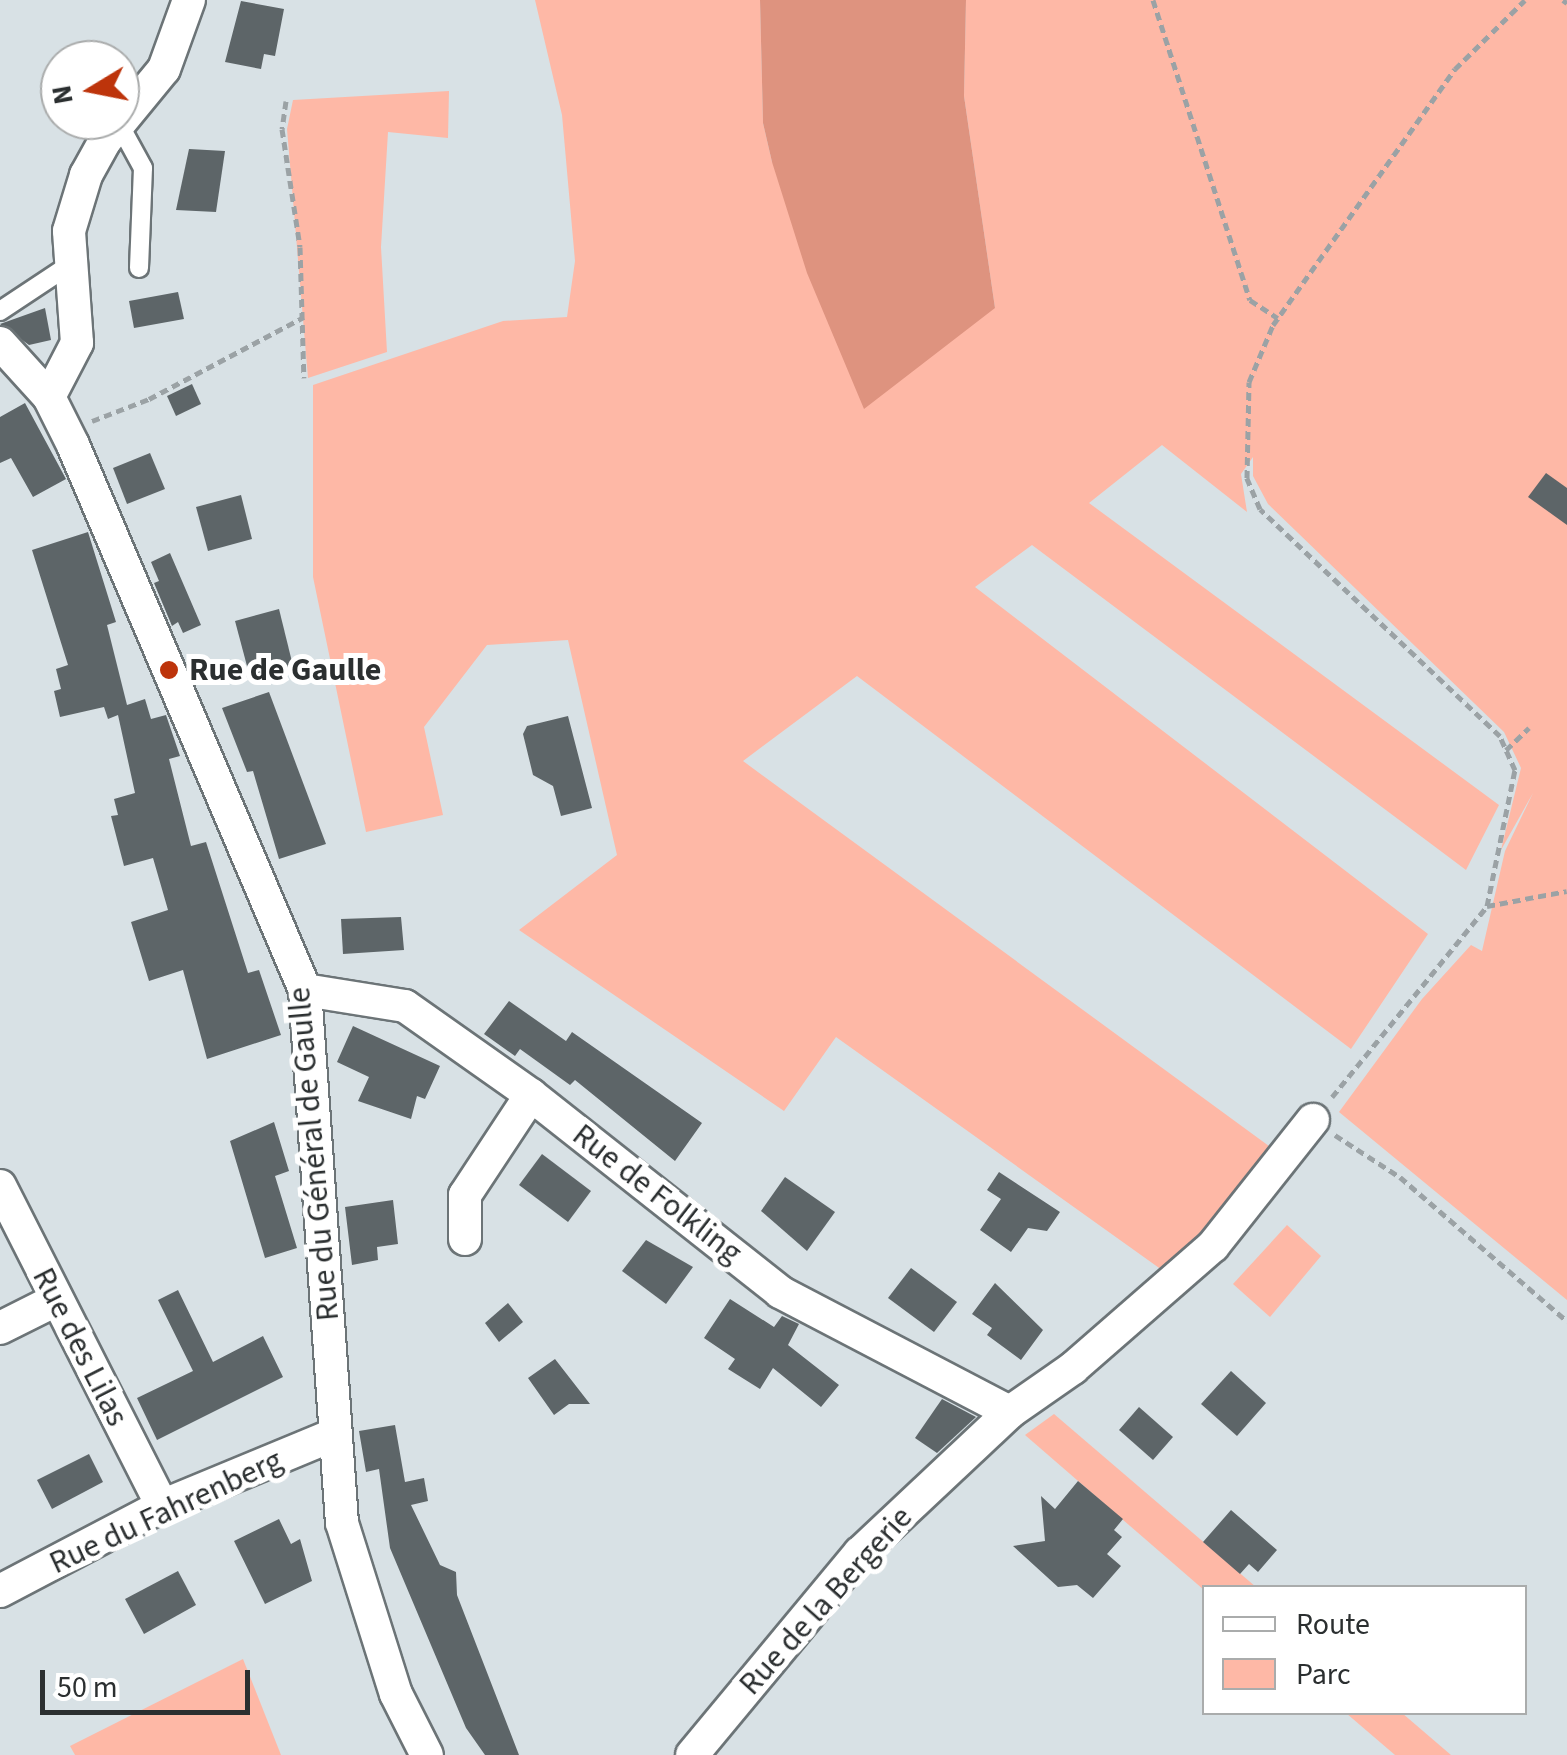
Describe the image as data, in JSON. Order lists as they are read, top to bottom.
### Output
{
  "streets": {
    "street": [
      "Rue du Général de Gaulle",
      "Rue de Folkling",
      "Rue des Lilas",
      "Rue du Fahrenberg",
      "Rue de la Bergerie"
    ]
  },
  "crossings": [
    ["Rue du Général de Gaulle", "Rue de Folkling"],
    ["Rue du Général de Gaulle", "Rue du Fahrenberg"],
    ["Rue de Folkling", "Rue de la Bergerie"],
    ["Rue des Lilas", "Rue du Fahrenberg"]
  ],
  "places": ["Rue de Gaulle"],
  "legend": ["Route", "Parc"],
  "scale_bar": "50 m",
  "north": "left"
}
